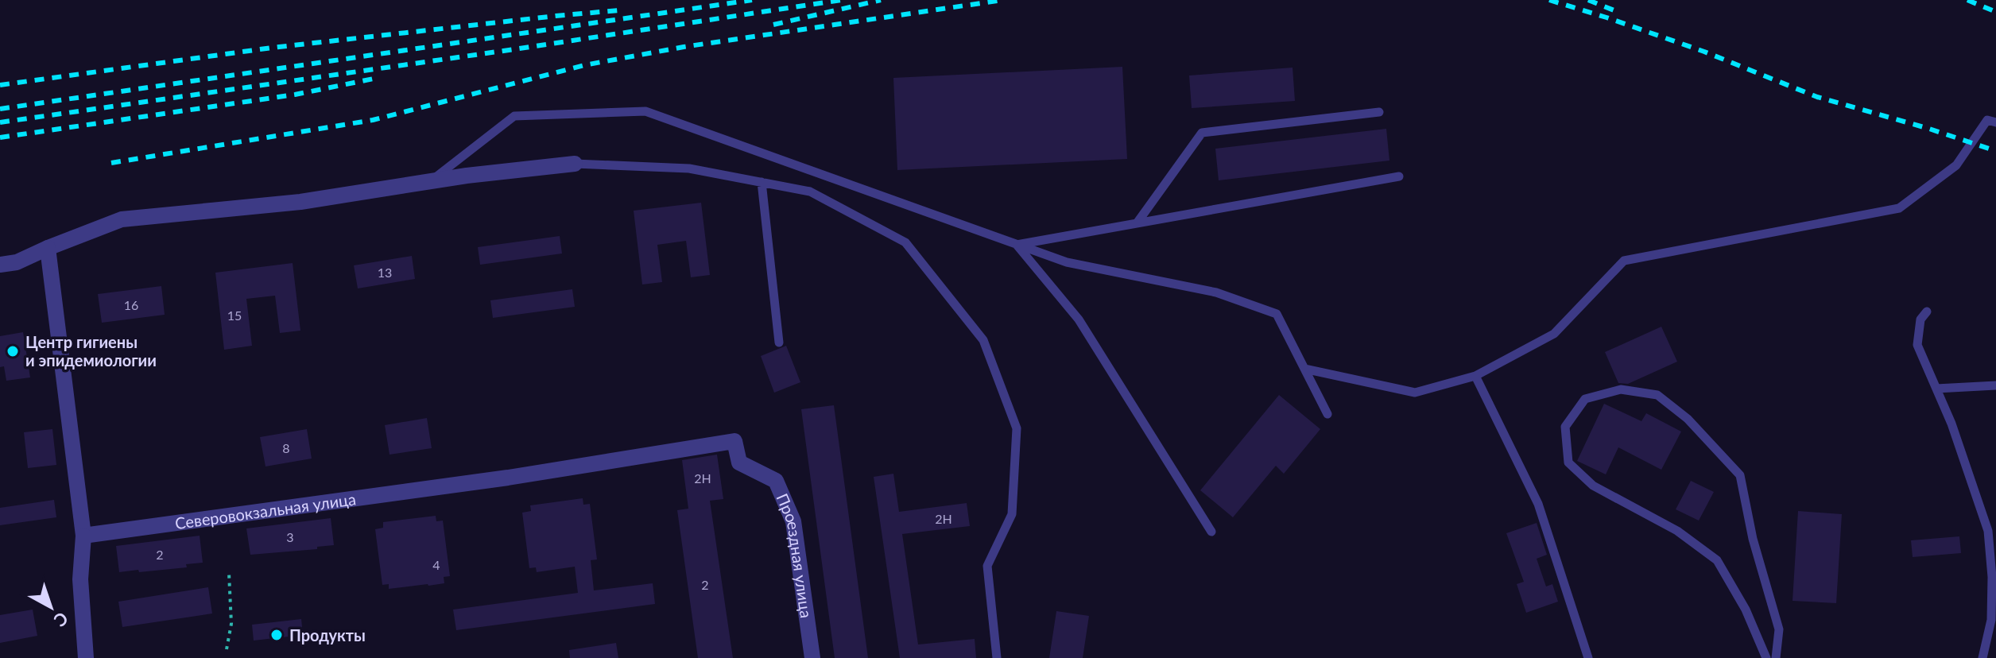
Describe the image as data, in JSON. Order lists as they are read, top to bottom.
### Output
{
  "streets": {
    "street": ["Северовокзальная улица", "Проездная улица"]
  },
  "crossings": [
    ["Северовокзальная улица", "Проездная улица"]
  ],
  "places": ["Центр гигиены и эпидемиологии", "Продукты"],
  "house_numbers": [
    "13",
    "16",
    "15",
    "8",
    "2Н",
    "2Н",
    "3",
    "2",
    "4",
    "2"
  ],
  "north": "bottom right"
}
